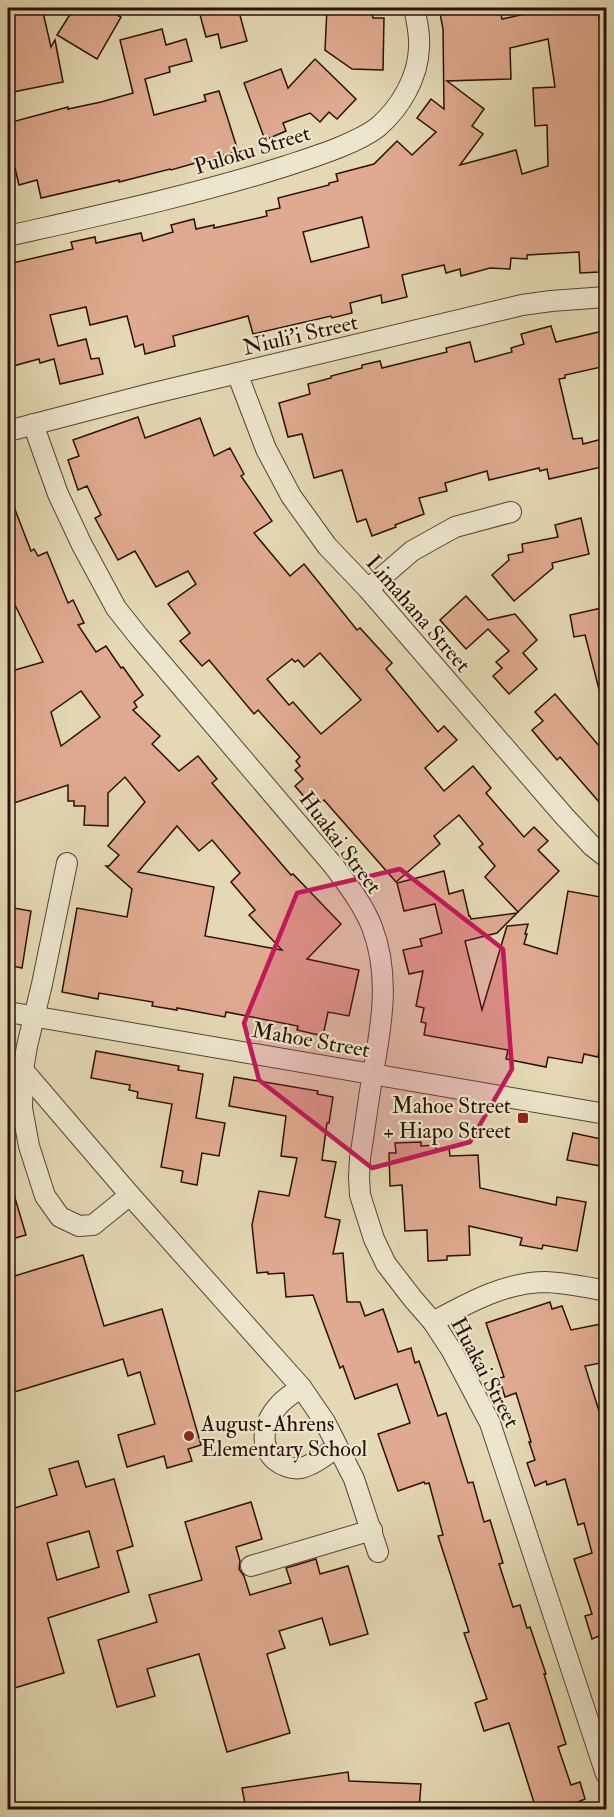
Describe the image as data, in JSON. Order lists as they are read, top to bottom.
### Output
{
  "streets": {
    "street": [
      "Puloku Street",
      "Niuli'i Street",
      "Limahana Street",
      "Huakai Street",
      "Mahoe Street"
    ]
  },
  "crossings": [
    ["Niuli'i Street", "Limahana Street"],
    ["Niuli'i Street", "Huakai Street"],
    ["Huakai Street", "Mahoe Street"]
  ],
  "places": {
    "transit": ["Mahoe Street + Hiapo Street"],
    "other": ["August-Ahrens Elementary School"]
  }
}
